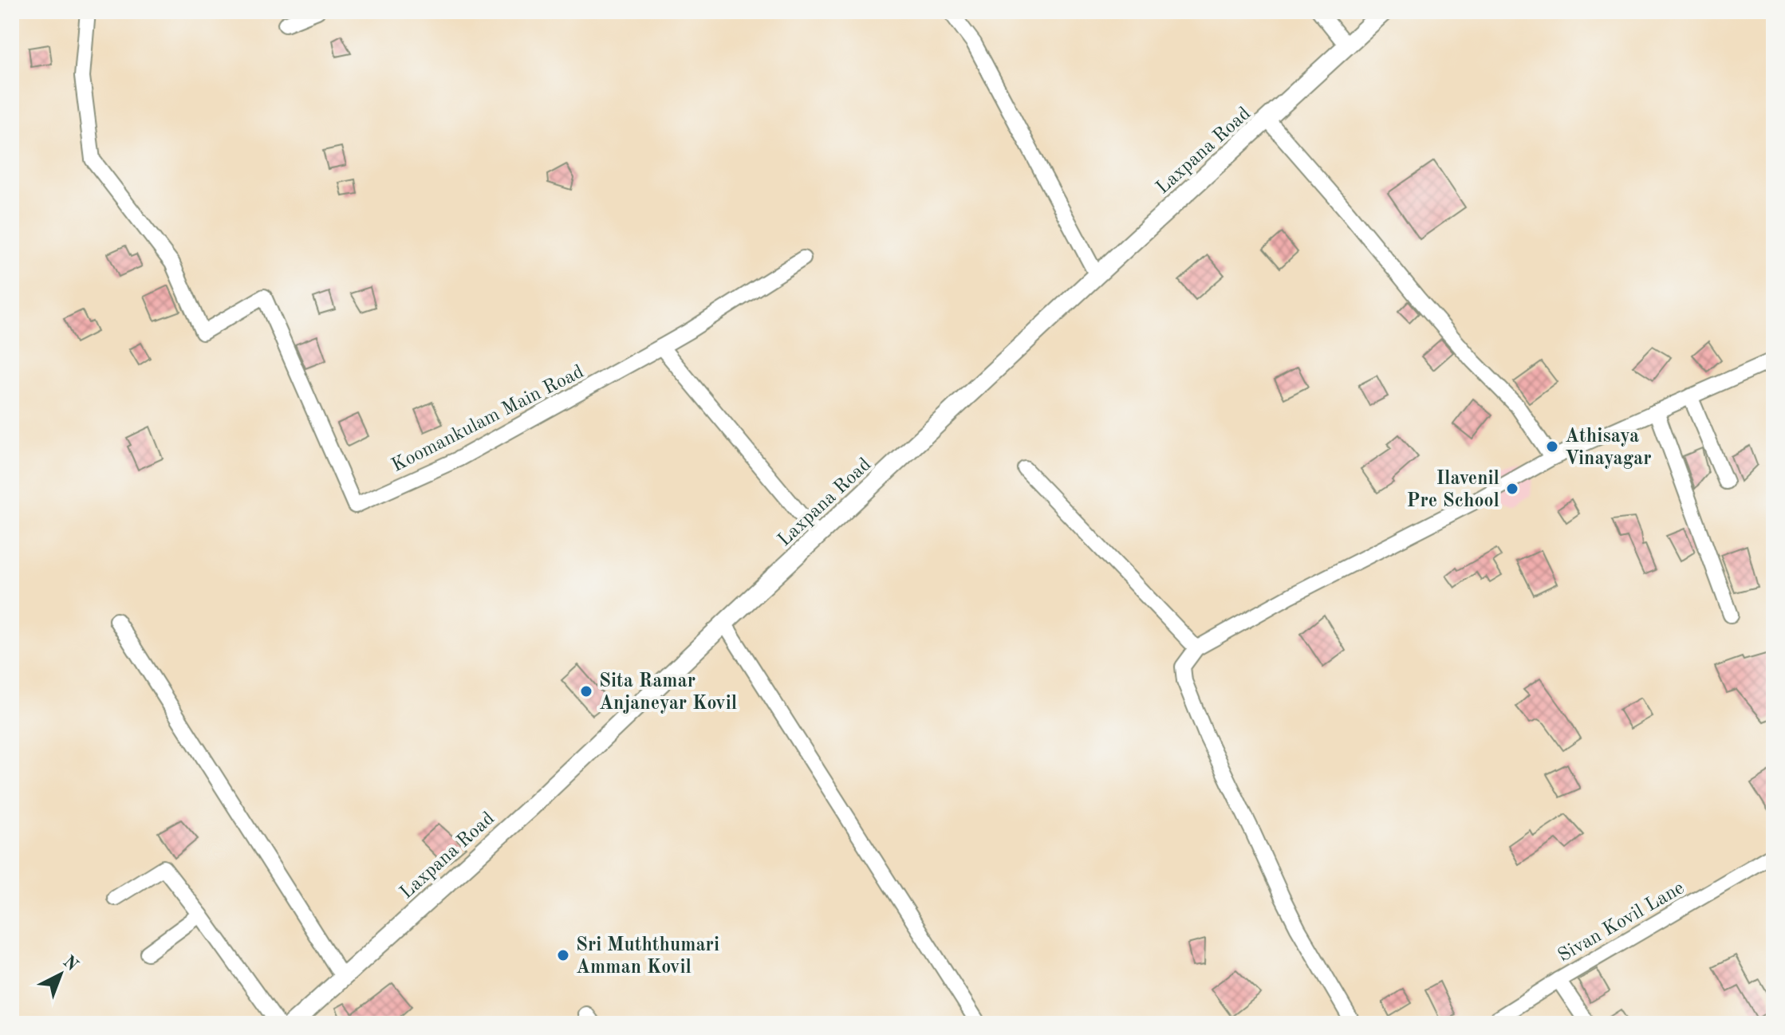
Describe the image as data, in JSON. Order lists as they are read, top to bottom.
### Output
{
  "streets": {
    "street": ["Laxpana Road", "Koomankulam Main Road", "Sivan Kovil Lane"]
  },
  "places": [
    "Athisaya Vinayagar",
    "Ilavenil Pre School",
    "Sita Ramar Anjaneyar Kovil",
    "Sri Muththumari Amman Kovil"
  ],
  "north": "top right"
}
